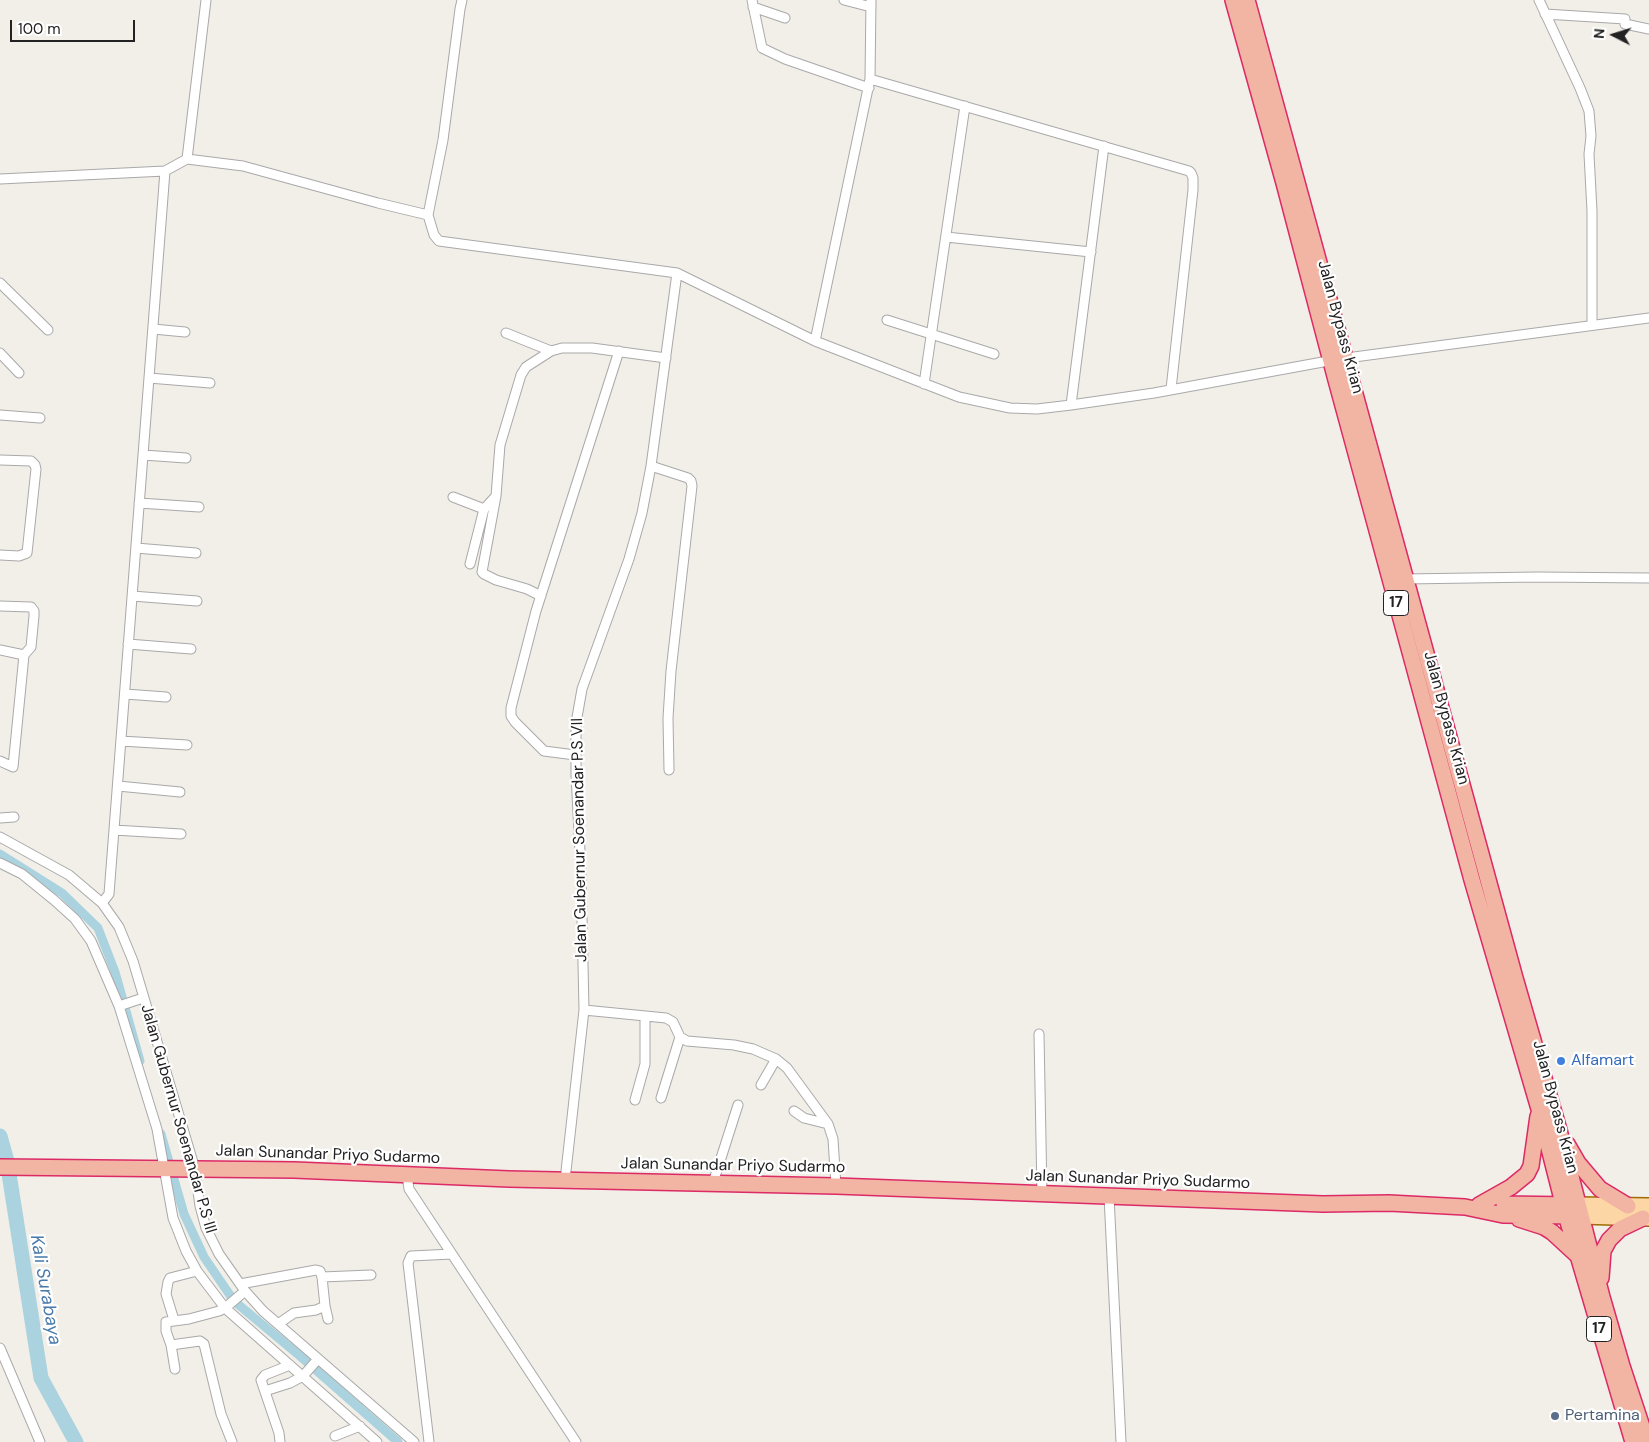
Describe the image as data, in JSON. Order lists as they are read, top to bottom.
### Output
{
  "streets": {
    "highway": ["Jalan Bypass Krian", "17", "Jalan Sunandar Priyo Sudarmo"],
    "street": ["Jalan Gubernur Soenandar P.S VII", "Jalan Gubernur Soenandar P.S III"]
  },
  "crossings": [
    ["Jalan Bypass Krian", "Jalan Sunandar Priyo Sudarmo"],
    ["Jalan Gubernur Soenandar P.S VII", "Jalan Sunandar Priyo Sudarmo"],
    ["Jalan Gubernur Soenandar P.S III", "Jalan Sunandar Priyo Sudarmo"]
  ],
  "water": ["Kali Surabaya"],
  "places": ["Alfamart", "Pertamina"],
  "scale_bar": "100 m",
  "north": "left"
}
